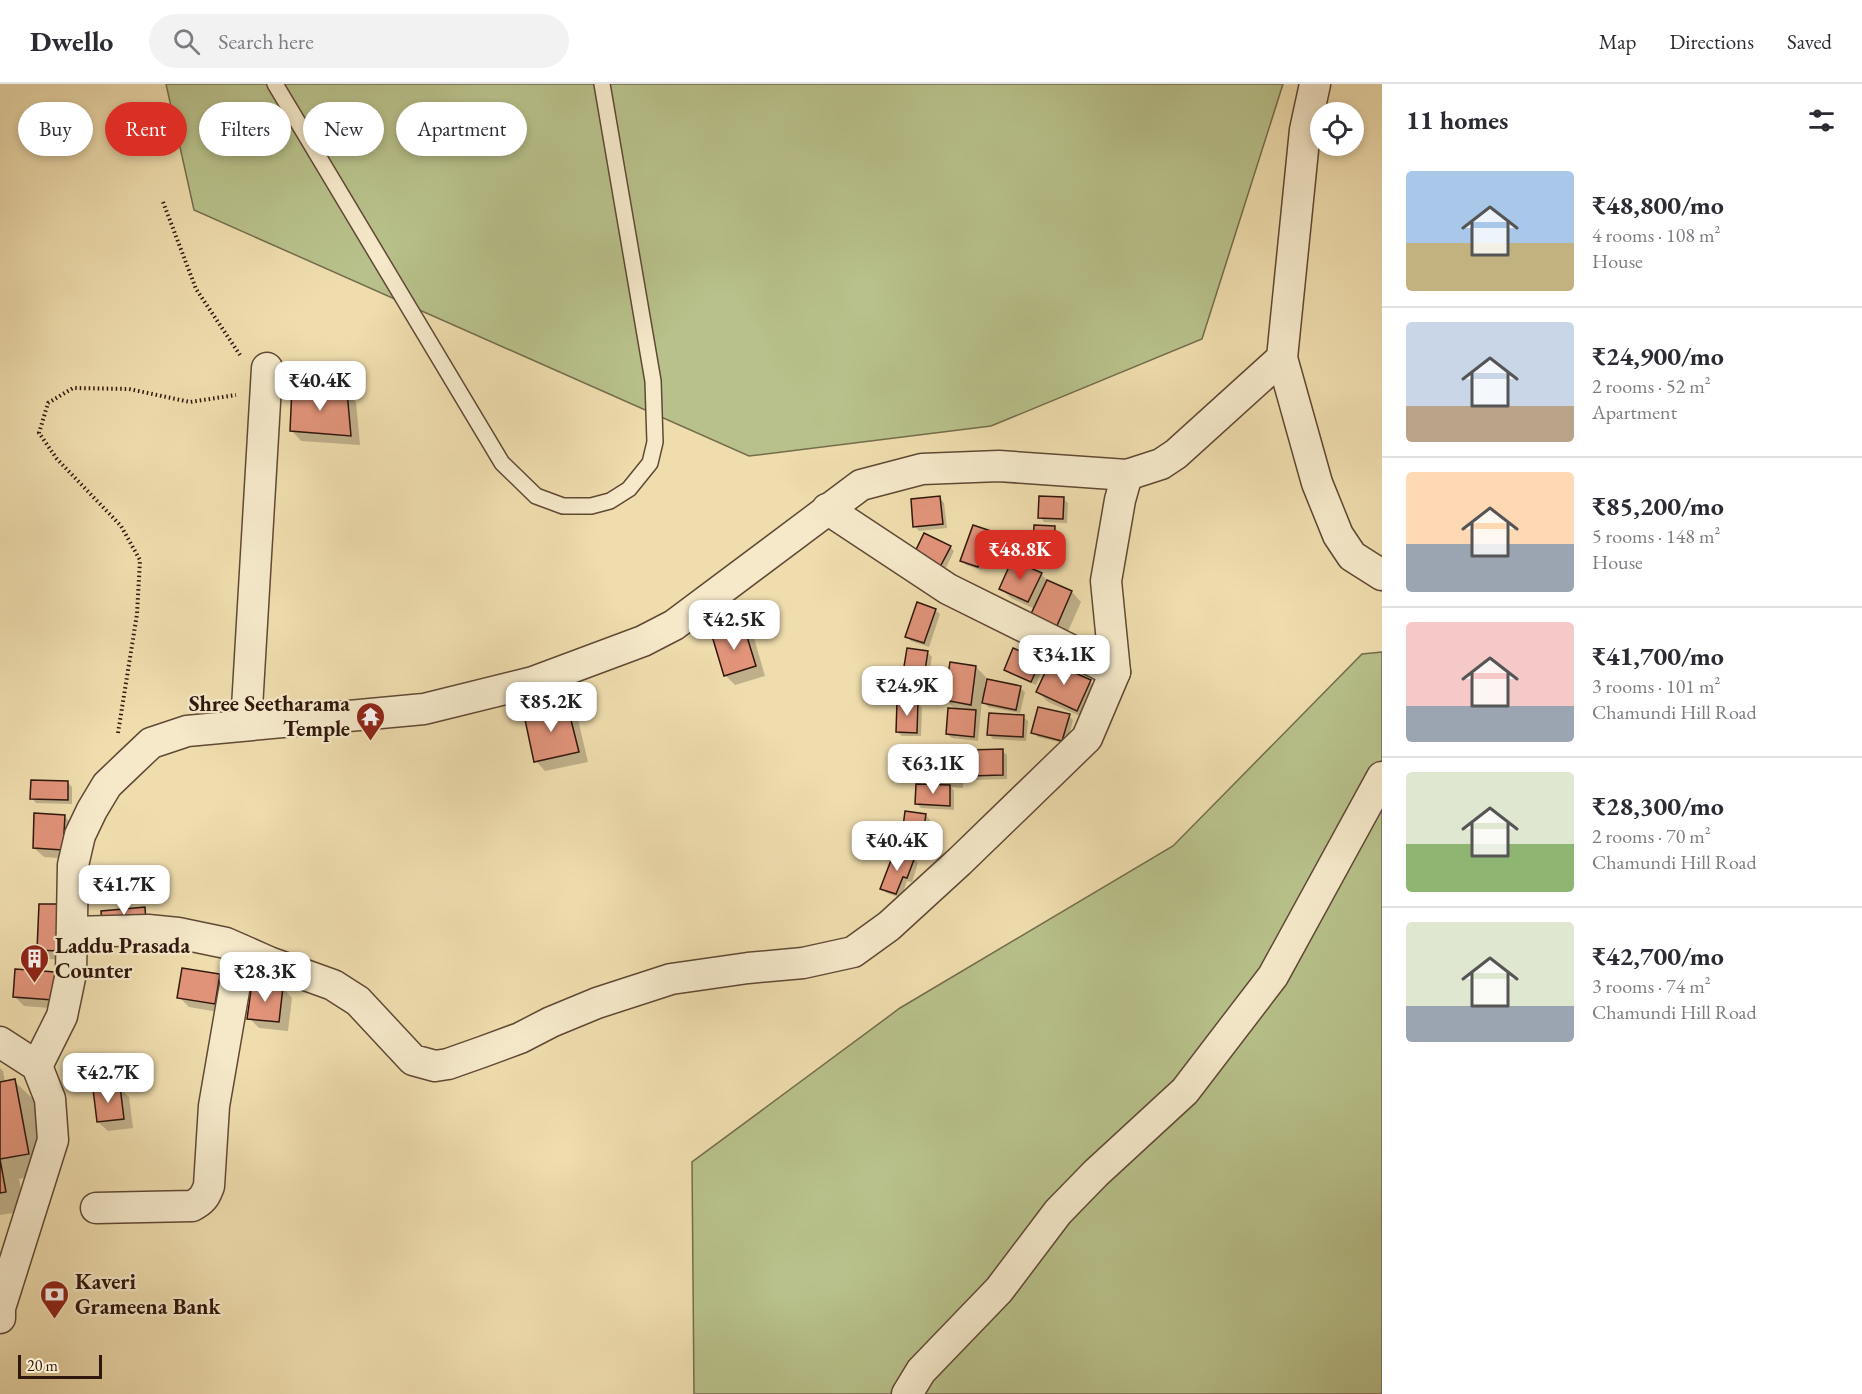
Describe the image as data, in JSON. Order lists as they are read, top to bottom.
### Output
{
  "places": {
    "temple": ["Shree Seetharama Temple"],
    "building": ["Laddu Prasada Counter"],
    "bank": ["Kaveri Grameena Bank"]
  },
  "scale_bar": "20 m",
  "page": {
    "header": "Dwello",
    "search": "Search here",
    "nav": ["Map", "Directions", "Saved"],
    "heading": "11 homes",
    "chip": [
      "Buy",
      "Rent",
      "Filters",
      "New",
      "Apartment"
    ],
    "list": [
      {
        "name": "₹48,800/mo",
        "note": "4 rooms · 108 m² · House"
      },
      {
        "name": "₹24,900/mo",
        "note": "2 rooms · 52 m² · Apartment"
      },
      {
        "name": "₹85,200/mo",
        "note": "5 rooms · 148 m² · House"
      },
      {
        "name": "₹41,700/mo",
        "note": "3 rooms · 101 m² · Chamundi Hill Road"
      },
      {
        "name": "₹28,300/mo",
        "note": "2 rooms · 70 m² · Chamundi Hill Road"
      },
      {
        "name": "₹42,700/mo",
        "note": "3 rooms · 74 m² · Chamundi Hill Road"
      }
    ],
    "price": [
      "₹40.4K",
      "₹48.8K",
      "₹42.5K",
      "₹34.1K",
      "₹24.9K",
      "₹85.2K",
      "₹63.1K",
      "₹40.4K",
      "₹41.7K",
      "₹28.3K",
      "₹42.7K"
    ],
    "scale": "20 m"
  }
}
